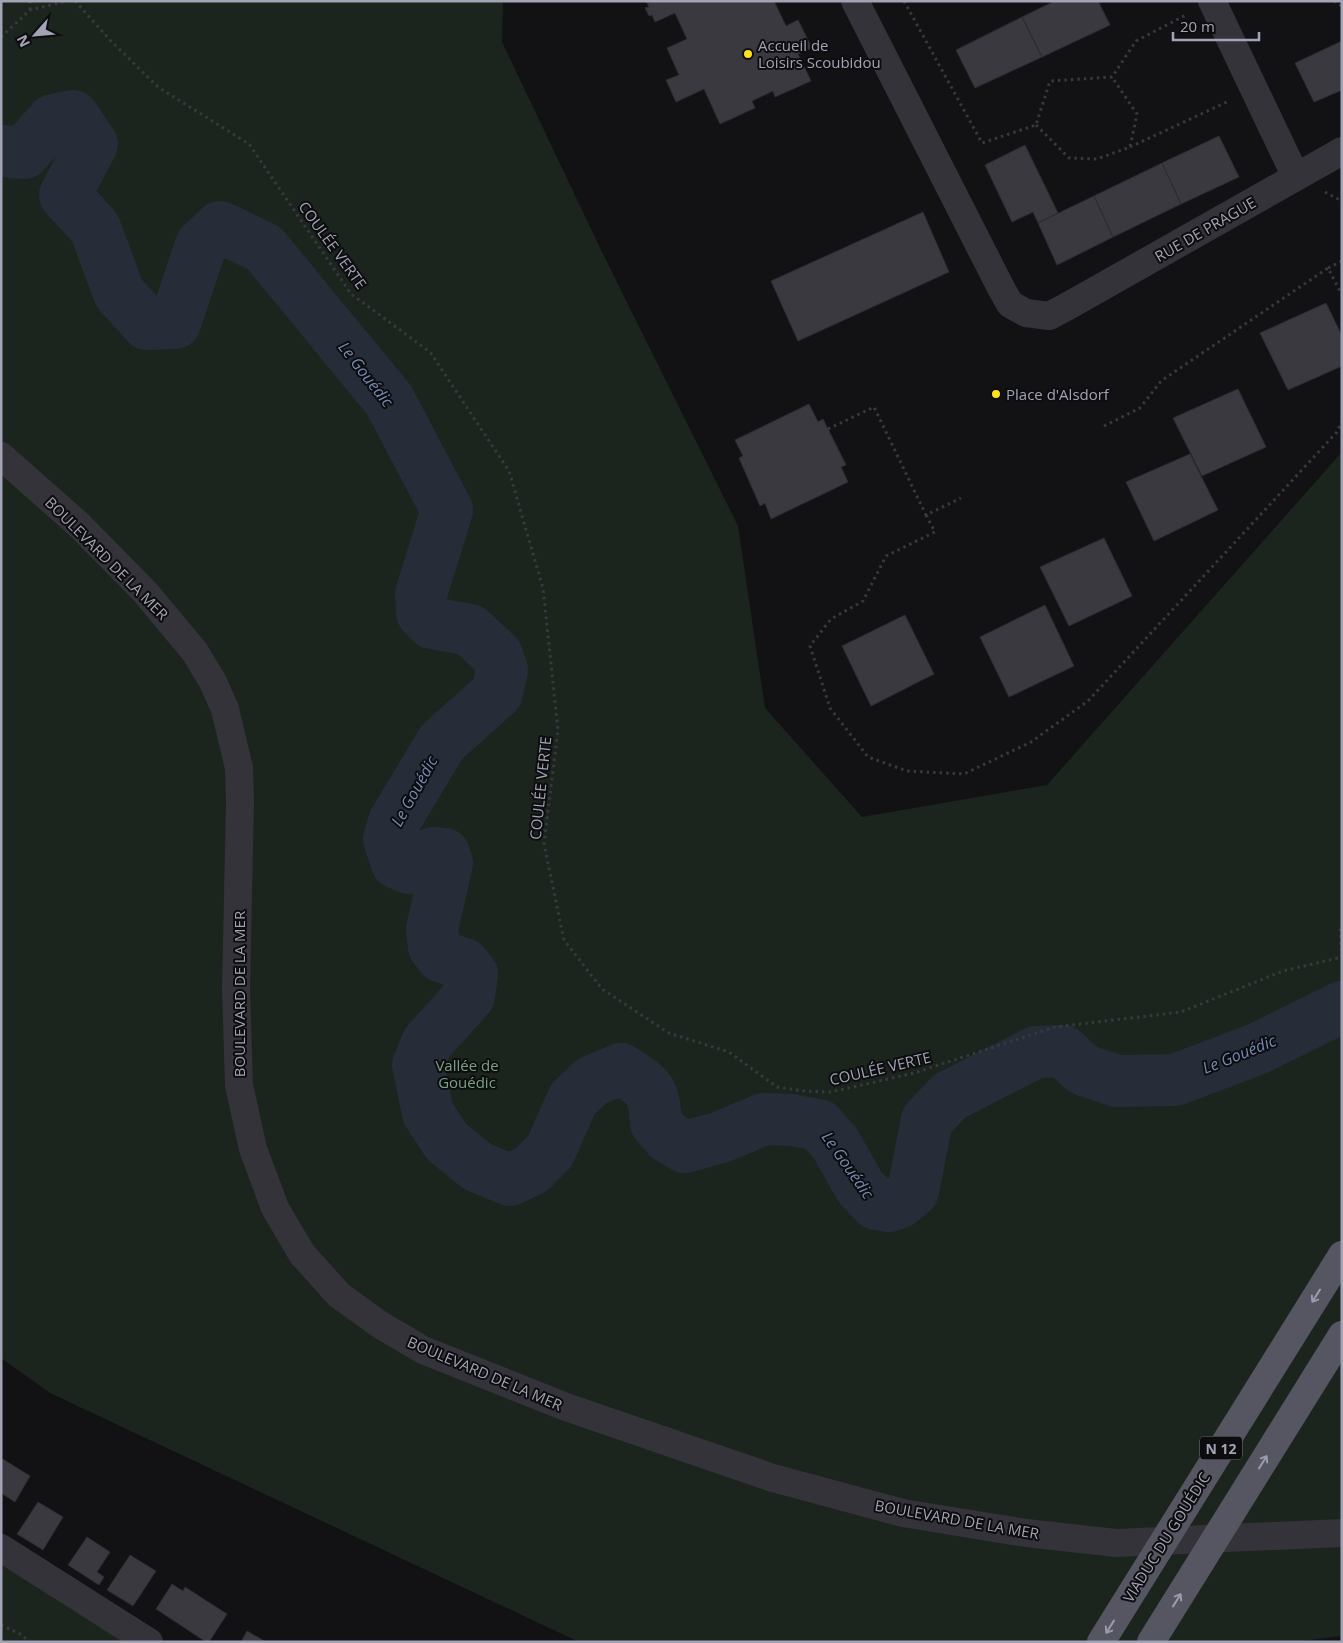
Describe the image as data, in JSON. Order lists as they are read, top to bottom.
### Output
{
  "streets": {
    "highway": ["N 12", "VIADUC DU GOUÉDIC"],
    "street": ["RUE DE PRAGUE", "BOULEVARD DE LA MER"],
    "path": ["COULÉE VERTE"]
  },
  "water": ["Le Gouédic"],
  "parks": ["Vallée de Gouédic"],
  "places": ["Accueil de Loisirs Scoubidou", "Place d'Alsdorf"],
  "scale_bar": "20 m",
  "north": "bottom left"
}
